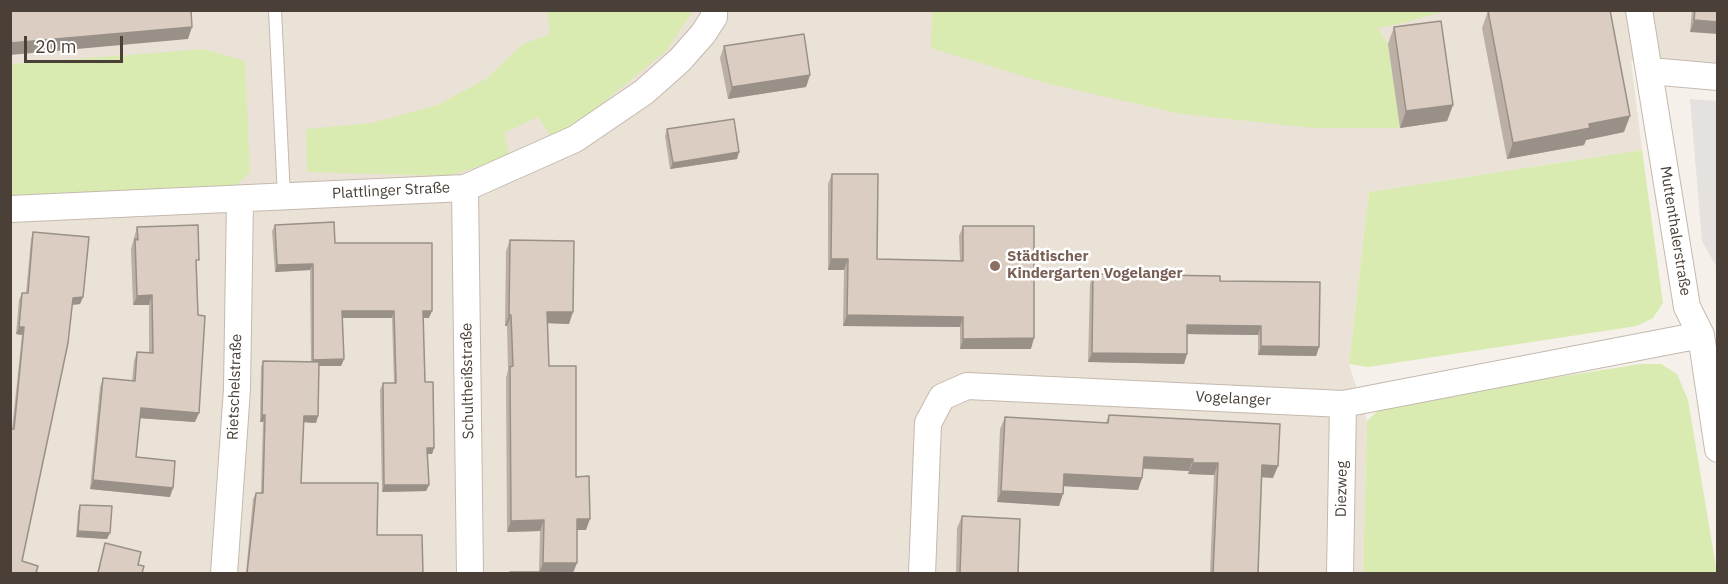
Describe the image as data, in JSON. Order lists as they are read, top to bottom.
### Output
{
  "streets": {
    "street": [
      "Plattlinger Straße",
      "Muttenthalerstraße",
      "Schultheißstraße",
      "Rietschelstraße",
      "Vogelanger",
      "Diezweg"
    ]
  },
  "crossings": [
    ["Plattlinger Straße", "Schultheißstraße"],
    ["Plattlinger Straße", "Rietschelstraße"],
    ["Muttenthalerstraße", "Vogelanger"],
    ["Vogelanger", "Diezweg"]
  ],
  "places": ["Städtischer Kindergarten Vogelanger"],
  "scale_bar": "20 m"
}
